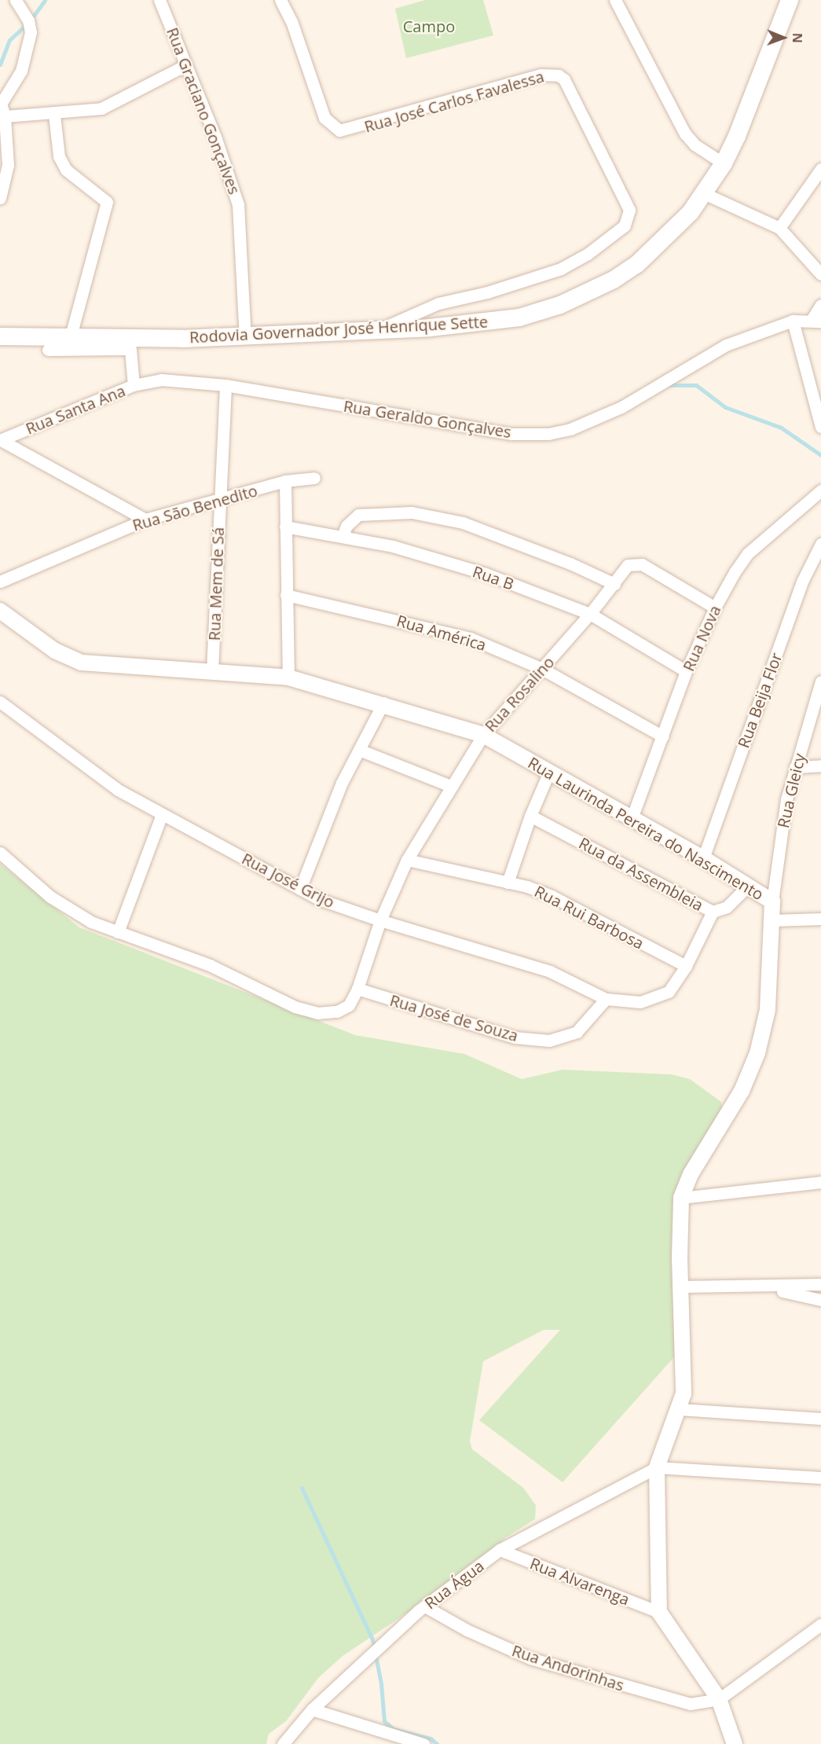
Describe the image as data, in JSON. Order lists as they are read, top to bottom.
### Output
{
  "streets": {
    "main road": ["Rodovia Governador José Henrique Sette"],
    "street": [
      "Rua José Carlos Favalessa",
      "Rua Graciano Gonçalves",
      "Rua Santa Ana",
      "Rua Geraldo Gonçalves",
      "Rua São Benedito",
      "Rua B",
      "Rua Mem de Sá",
      "Rua América",
      "Rua Nova",
      "Rua Rosalino",
      "Rua Beija Flor",
      "Rua Gleicy",
      "Rua Laurinda Pereira do Nascimento",
      "Rua da Assembleia",
      "Rua José Grijo",
      "Rua Rui Barbosa",
      "Rua José de Souza",
      "Rua Alvarenga",
      "Rua Água",
      "Rua Andorinhas"
    ]
  },
  "crossings": [
    ["Rua José Carlos Favalessa", "Rodovia Governador José Henrique Sette"],
    ["Rua Graciano Gonçalves", "Rodovia Governador José Henrique Sette"],
    ["Rodovia Governador José Henrique Sette", "Rua Santa Ana"],
    ["Rua Santa Ana", "Rua Geraldo Gonçalves"],
    ["Rua Geraldo Gonçalves", "Rua Mem de Sá"],
    ["Rua São Benedito", "Rua Mem de Sá"],
    ["Rua B", "Rua Nova"],
    ["Rua B", "Rua Rosalino"],
    ["Rua Mem de Sá", "Rua Laurinda Pereira do Nascimento"],
    ["Rua América", "Rua Nova"],
    ["Rua América", "Rua Rosalino"],
    ["Rua Nova", "Rua Rosalino"],
    ["Rua Nova", "Rua Laurinda Pereira do Nascimento"],
    ["Rua Rosalino", "Rua Laurinda Pereira do Nascimento"],
    ["Rua Rosalino", "Rua José Grijo"],
    ["Rua Rosalino", "Rua Rui Barbosa"],
    ["Rua Beija Flor", "Rua Laurinda Pereira do Nascimento"],
    ["Rua Gleicy", "Rua Laurinda Pereira do Nascimento"],
    ["Rua Laurinda Pereira do Nascimento", "Rua da Assembleia"],
    ["Rua Laurinda Pereira do Nascimento", "Rua Alvarenga"],
    ["Rua Laurinda Pereira do Nascimento", "Rua Água"],
    ["Rua José Grijo", "Rua José de Souza"],
    ["Rua Alvarenga", "Rua Água"],
    ["Rua Água", "Rua Andorinhas"]
  ],
  "parks": ["Campo"],
  "north": "right"
}
